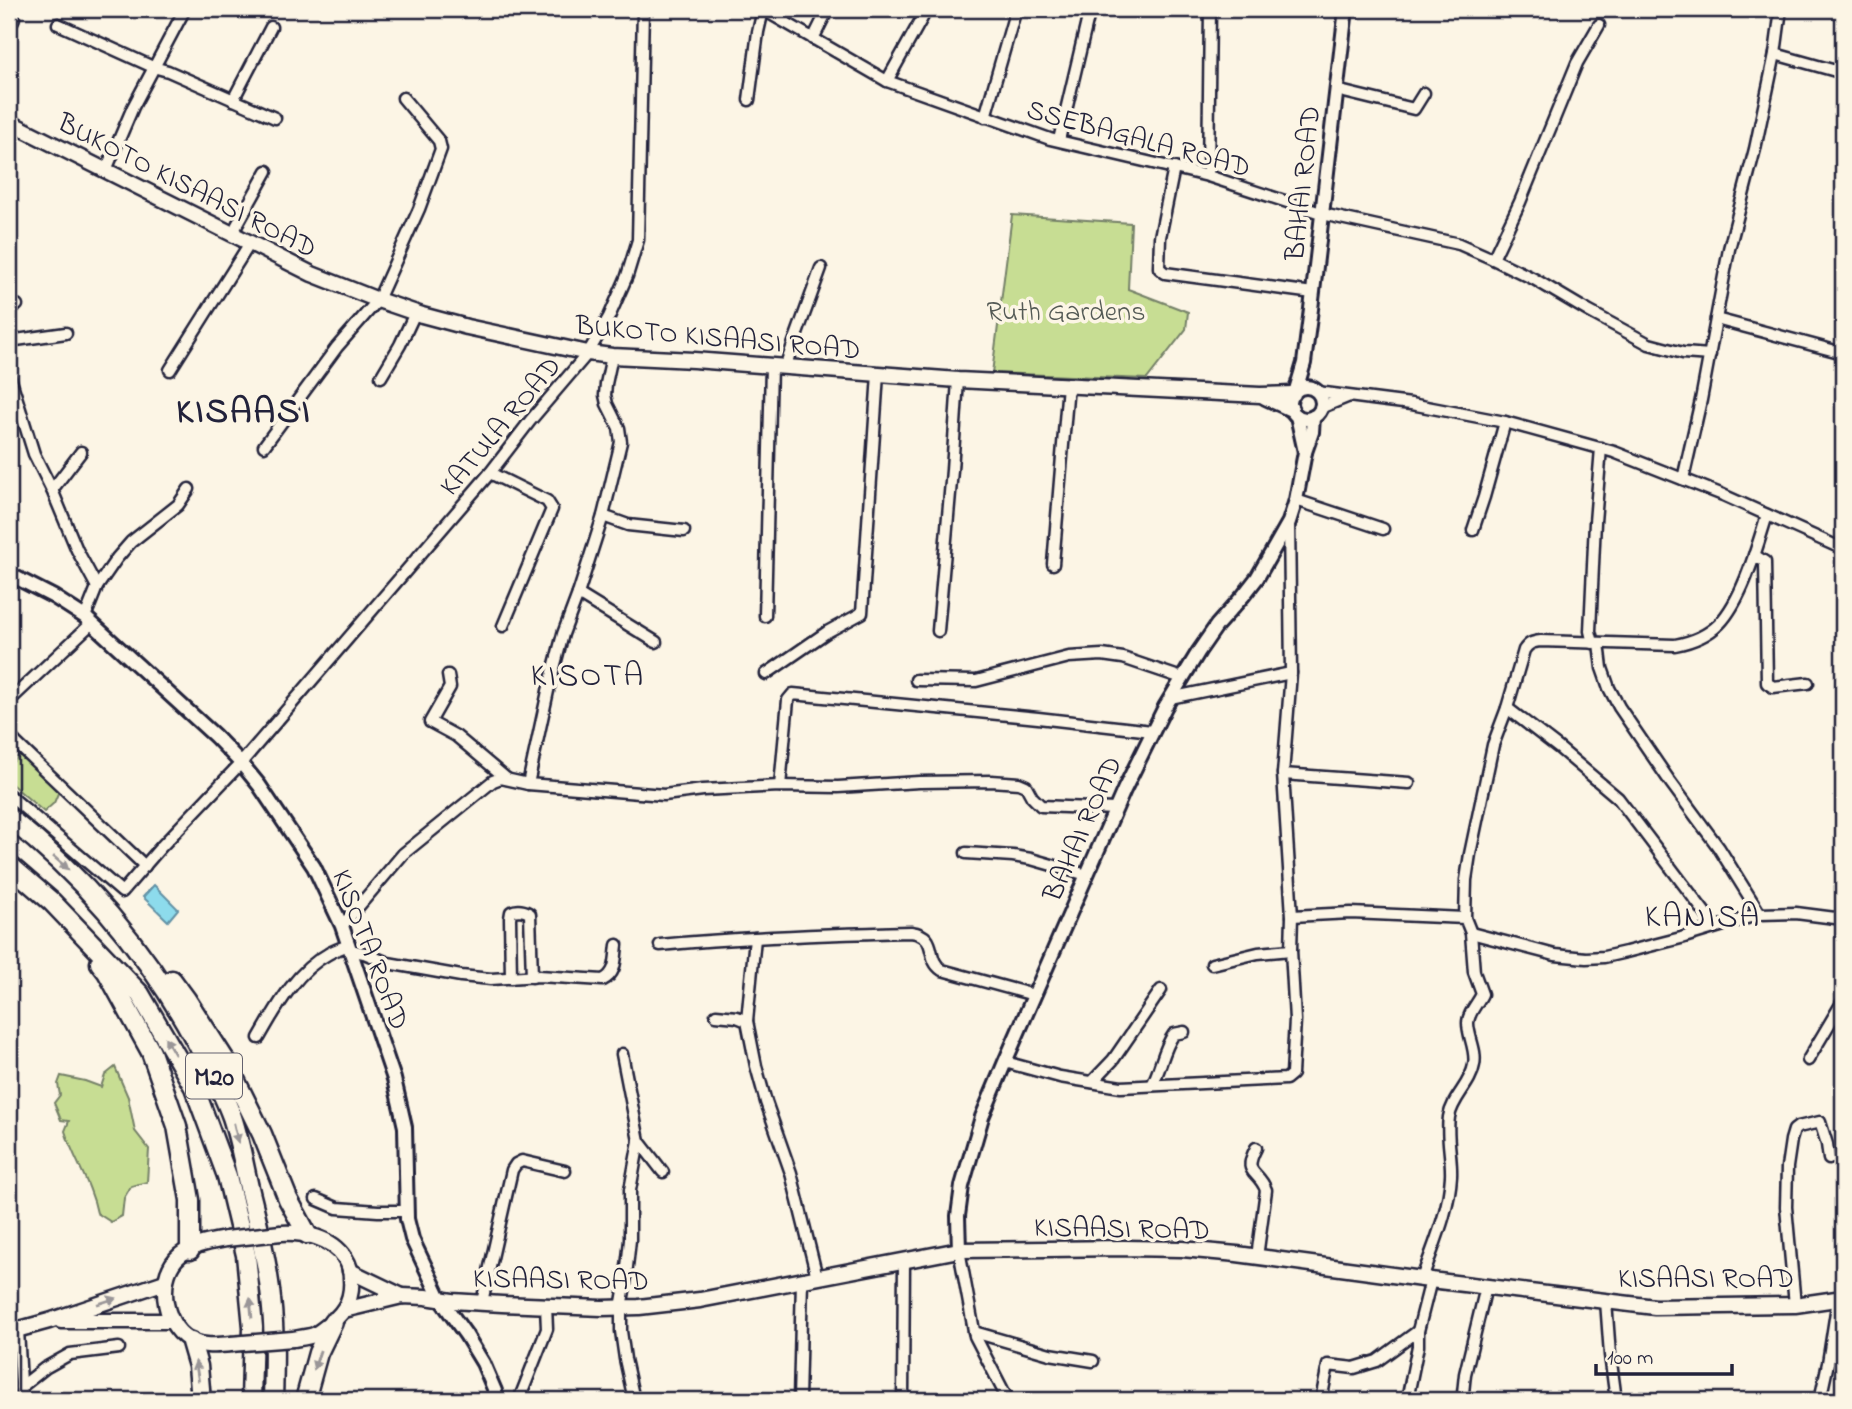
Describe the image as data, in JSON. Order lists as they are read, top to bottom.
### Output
{
  "streets": {
    "highway": ["M20"],
    "main road": ["BUKOTO KISAASI ROAD", "KISAASI ROAD"],
    "street": [
      "SSEBAGALA ROAD",
      "BAHAI ROAD",
      "KATULA ROAD",
      "KISOTA ROAD"
    ]
  },
  "crossings": [
    ["SSEBAGALA ROAD", "BAHAI ROAD"],
    ["BAHAI ROAD", "BUKOTO KISAASI ROAD"],
    ["BAHAI ROAD", "KISAASI ROAD"],
    ["BUKOTO KISAASI ROAD", "KATULA ROAD"],
    ["KATULA ROAD", "KISOTA ROAD"],
    ["KISOTA ROAD", "KISAASI ROAD"]
  ],
  "districts": ["KISAASI", "KISOTA", "KANISA"],
  "parks": ["Ruth Gardens"],
  "scale_bar": "100 m"
}
